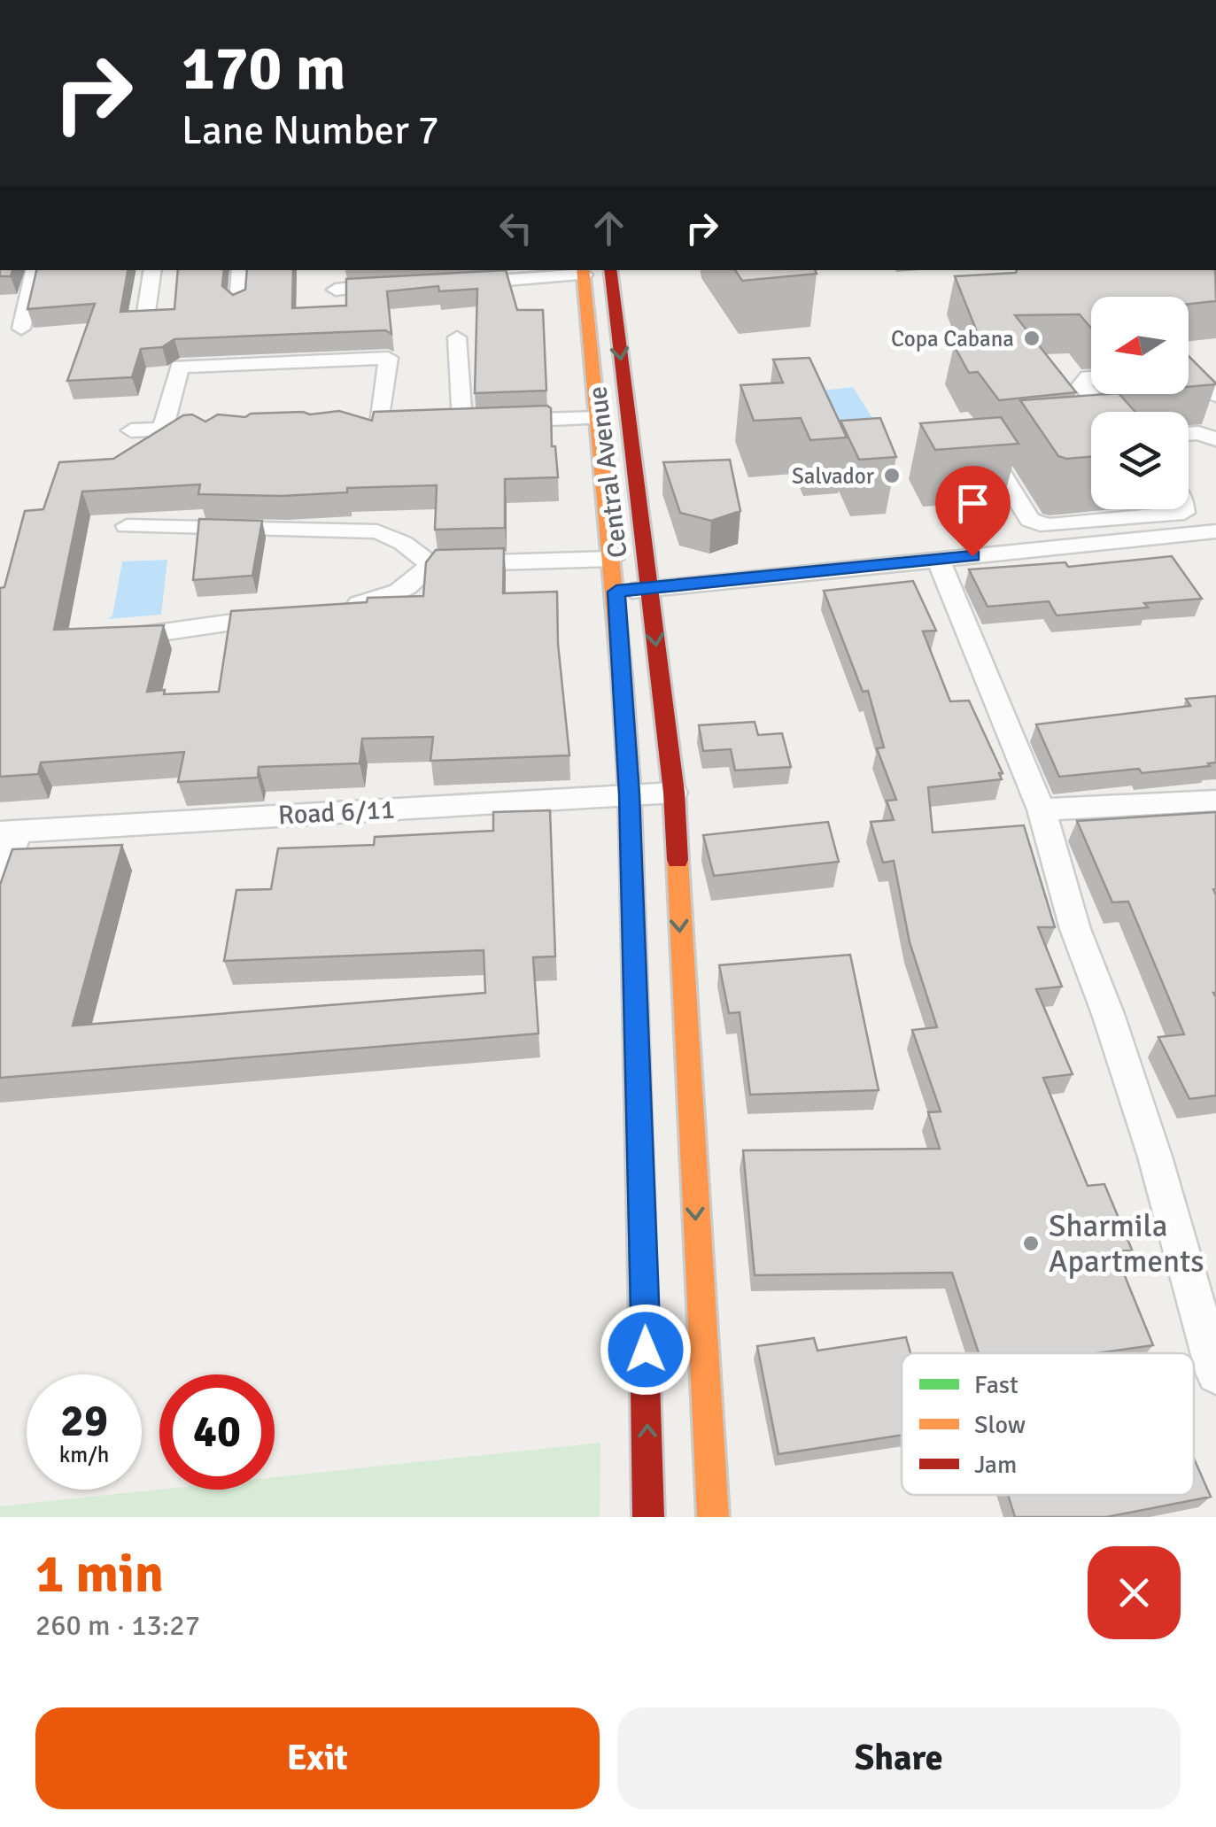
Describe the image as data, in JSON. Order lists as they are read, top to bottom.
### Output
{
  "streets": {
    "street": ["Central Avenue", "Road 6/11"]
  },
  "crossings": [
    ["Central Avenue", "Road 6/11"]
  ],
  "places": ["Copa Cabana", "Salvador", "Sharmila Apartments"],
  "legend": ["Fast", "Slow", "Jam"],
  "north": "left",
  "page": {
    "turn": ["170 m", "Lane Number 7"],
    "speed": "29 km/h",
    "limit": "40",
    "heading": ["1 min", "260 m · 13:27"],
    "buttons": ["Exit", "Share"]
  }
}
